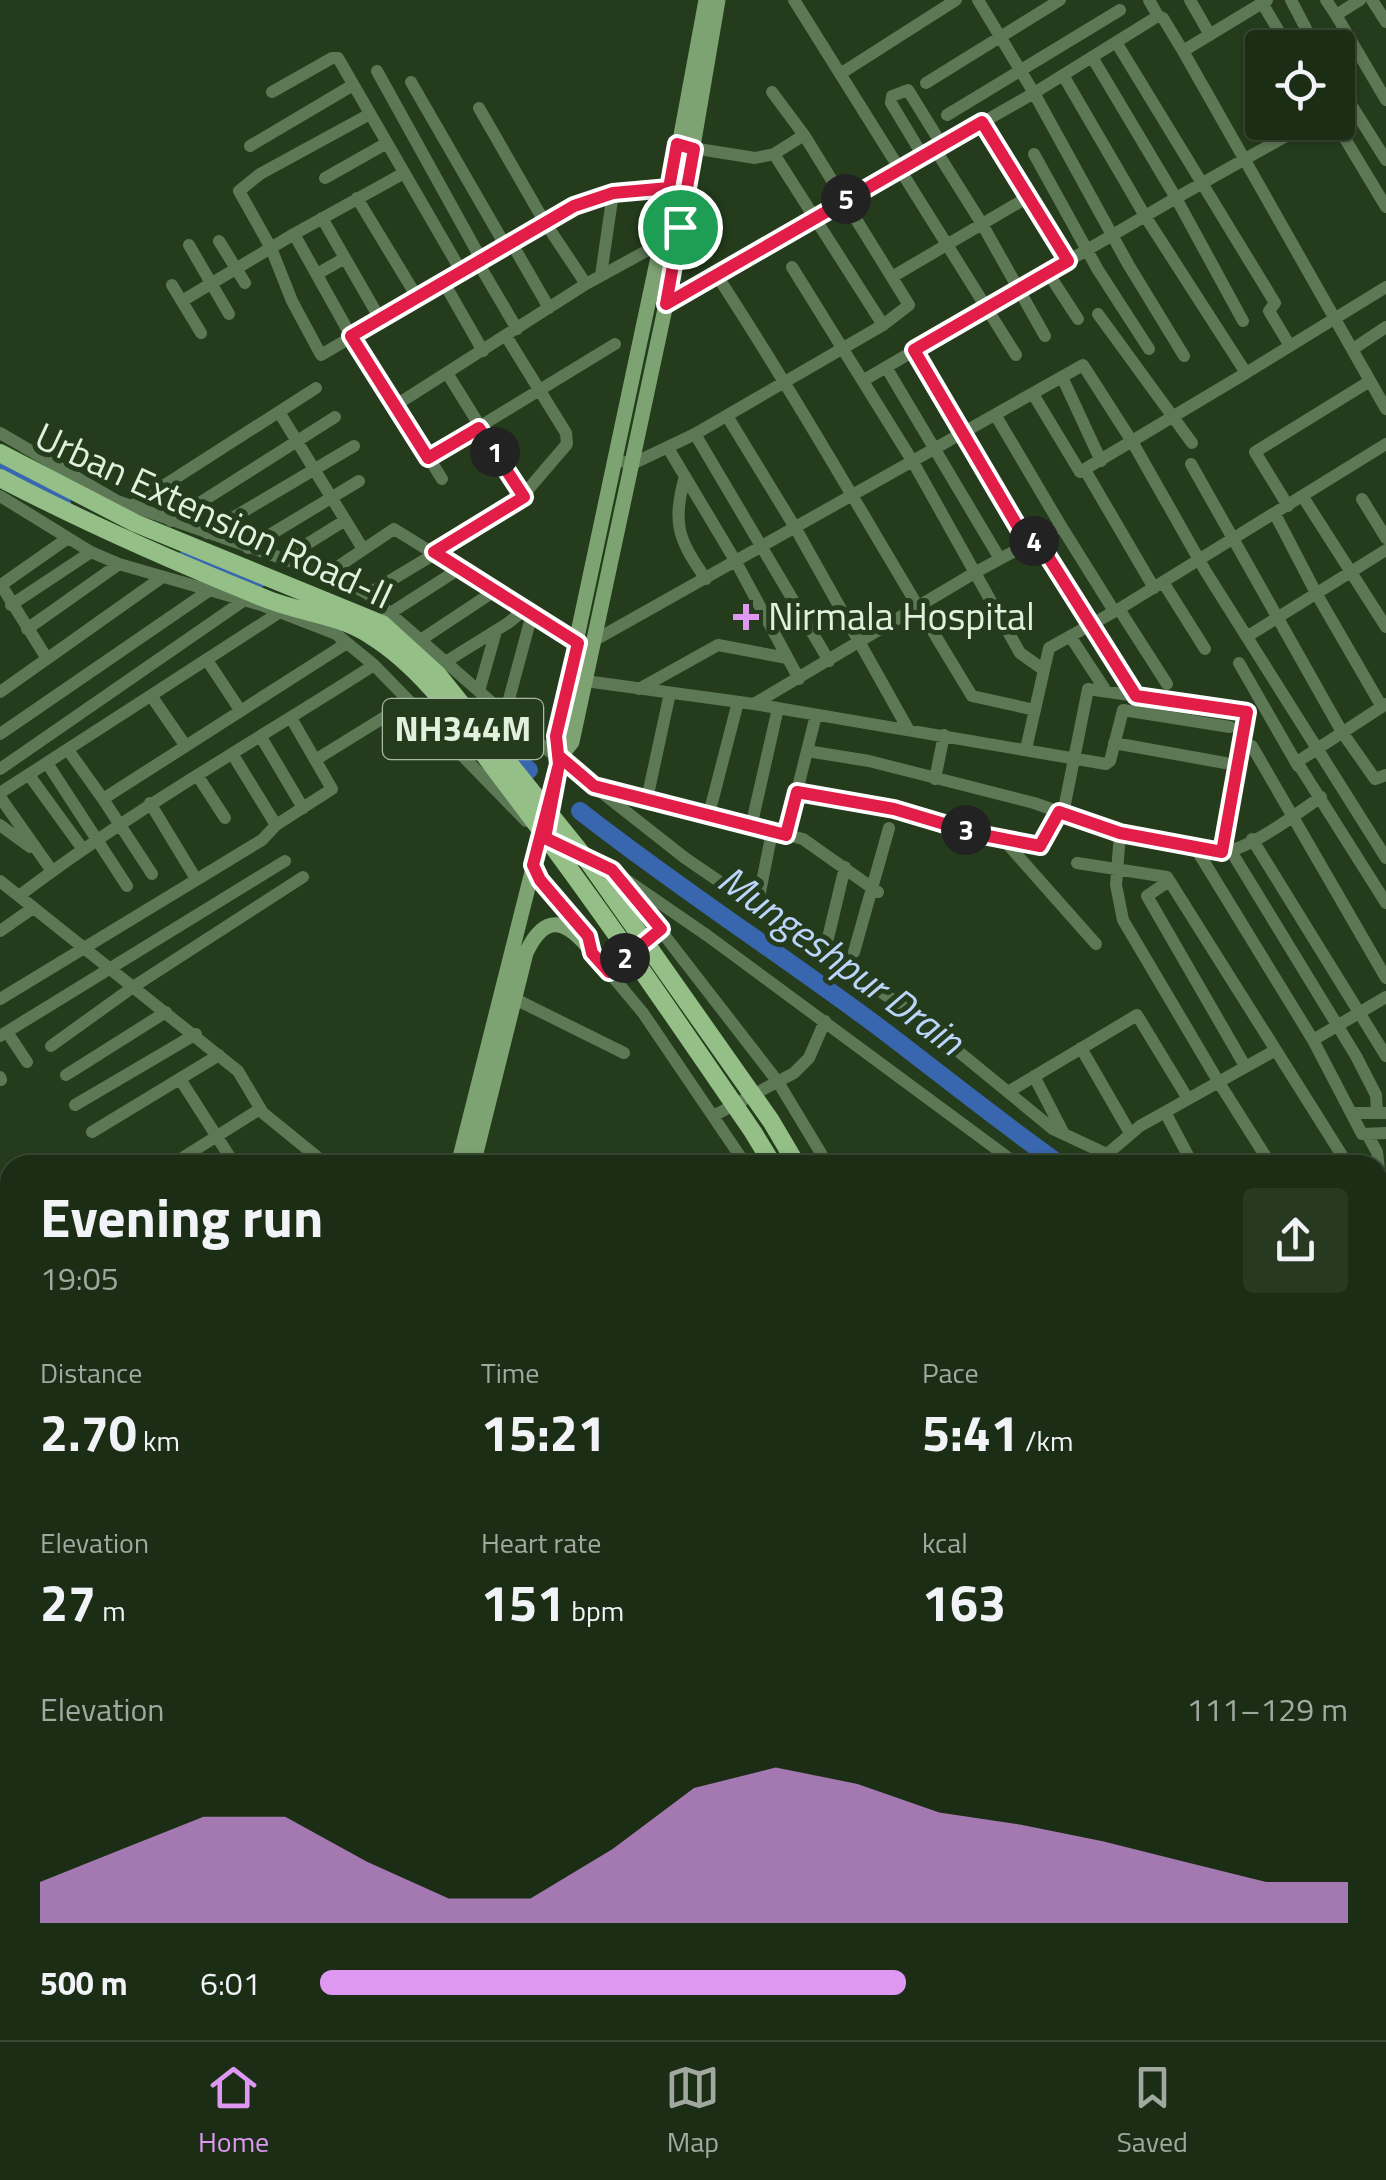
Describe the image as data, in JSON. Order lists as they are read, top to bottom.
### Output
{
  "streets": {
    "highway": ["Urban Extension Road-II", "NH344M"]
  },
  "water": ["Mungeshpur Drain"],
  "places": {
    "health": ["Nirmala Hospital"]
  },
  "page": {
    "pins": [
      "5",
      "1",
      "4",
      "3",
      "2"
    ],
    "heading": ["Evening run", "19:05"],
    "stats": [
      ["Distance", "2.70 km"],
      ["Time", "15:21"],
      ["Pace", "5:41 /km"],
      ["Elevation", "27 m"],
      ["Heart rate", "151 bpm"],
      ["kcal", "163"]
    ],
    "chart": ["Elevation", "111–129 m"],
    "list": [
      {
        "name": "500 m",
        "note": "6:01"
      }
    ],
    "tabs": ["Home", "Map", "Saved"]
  }
}
